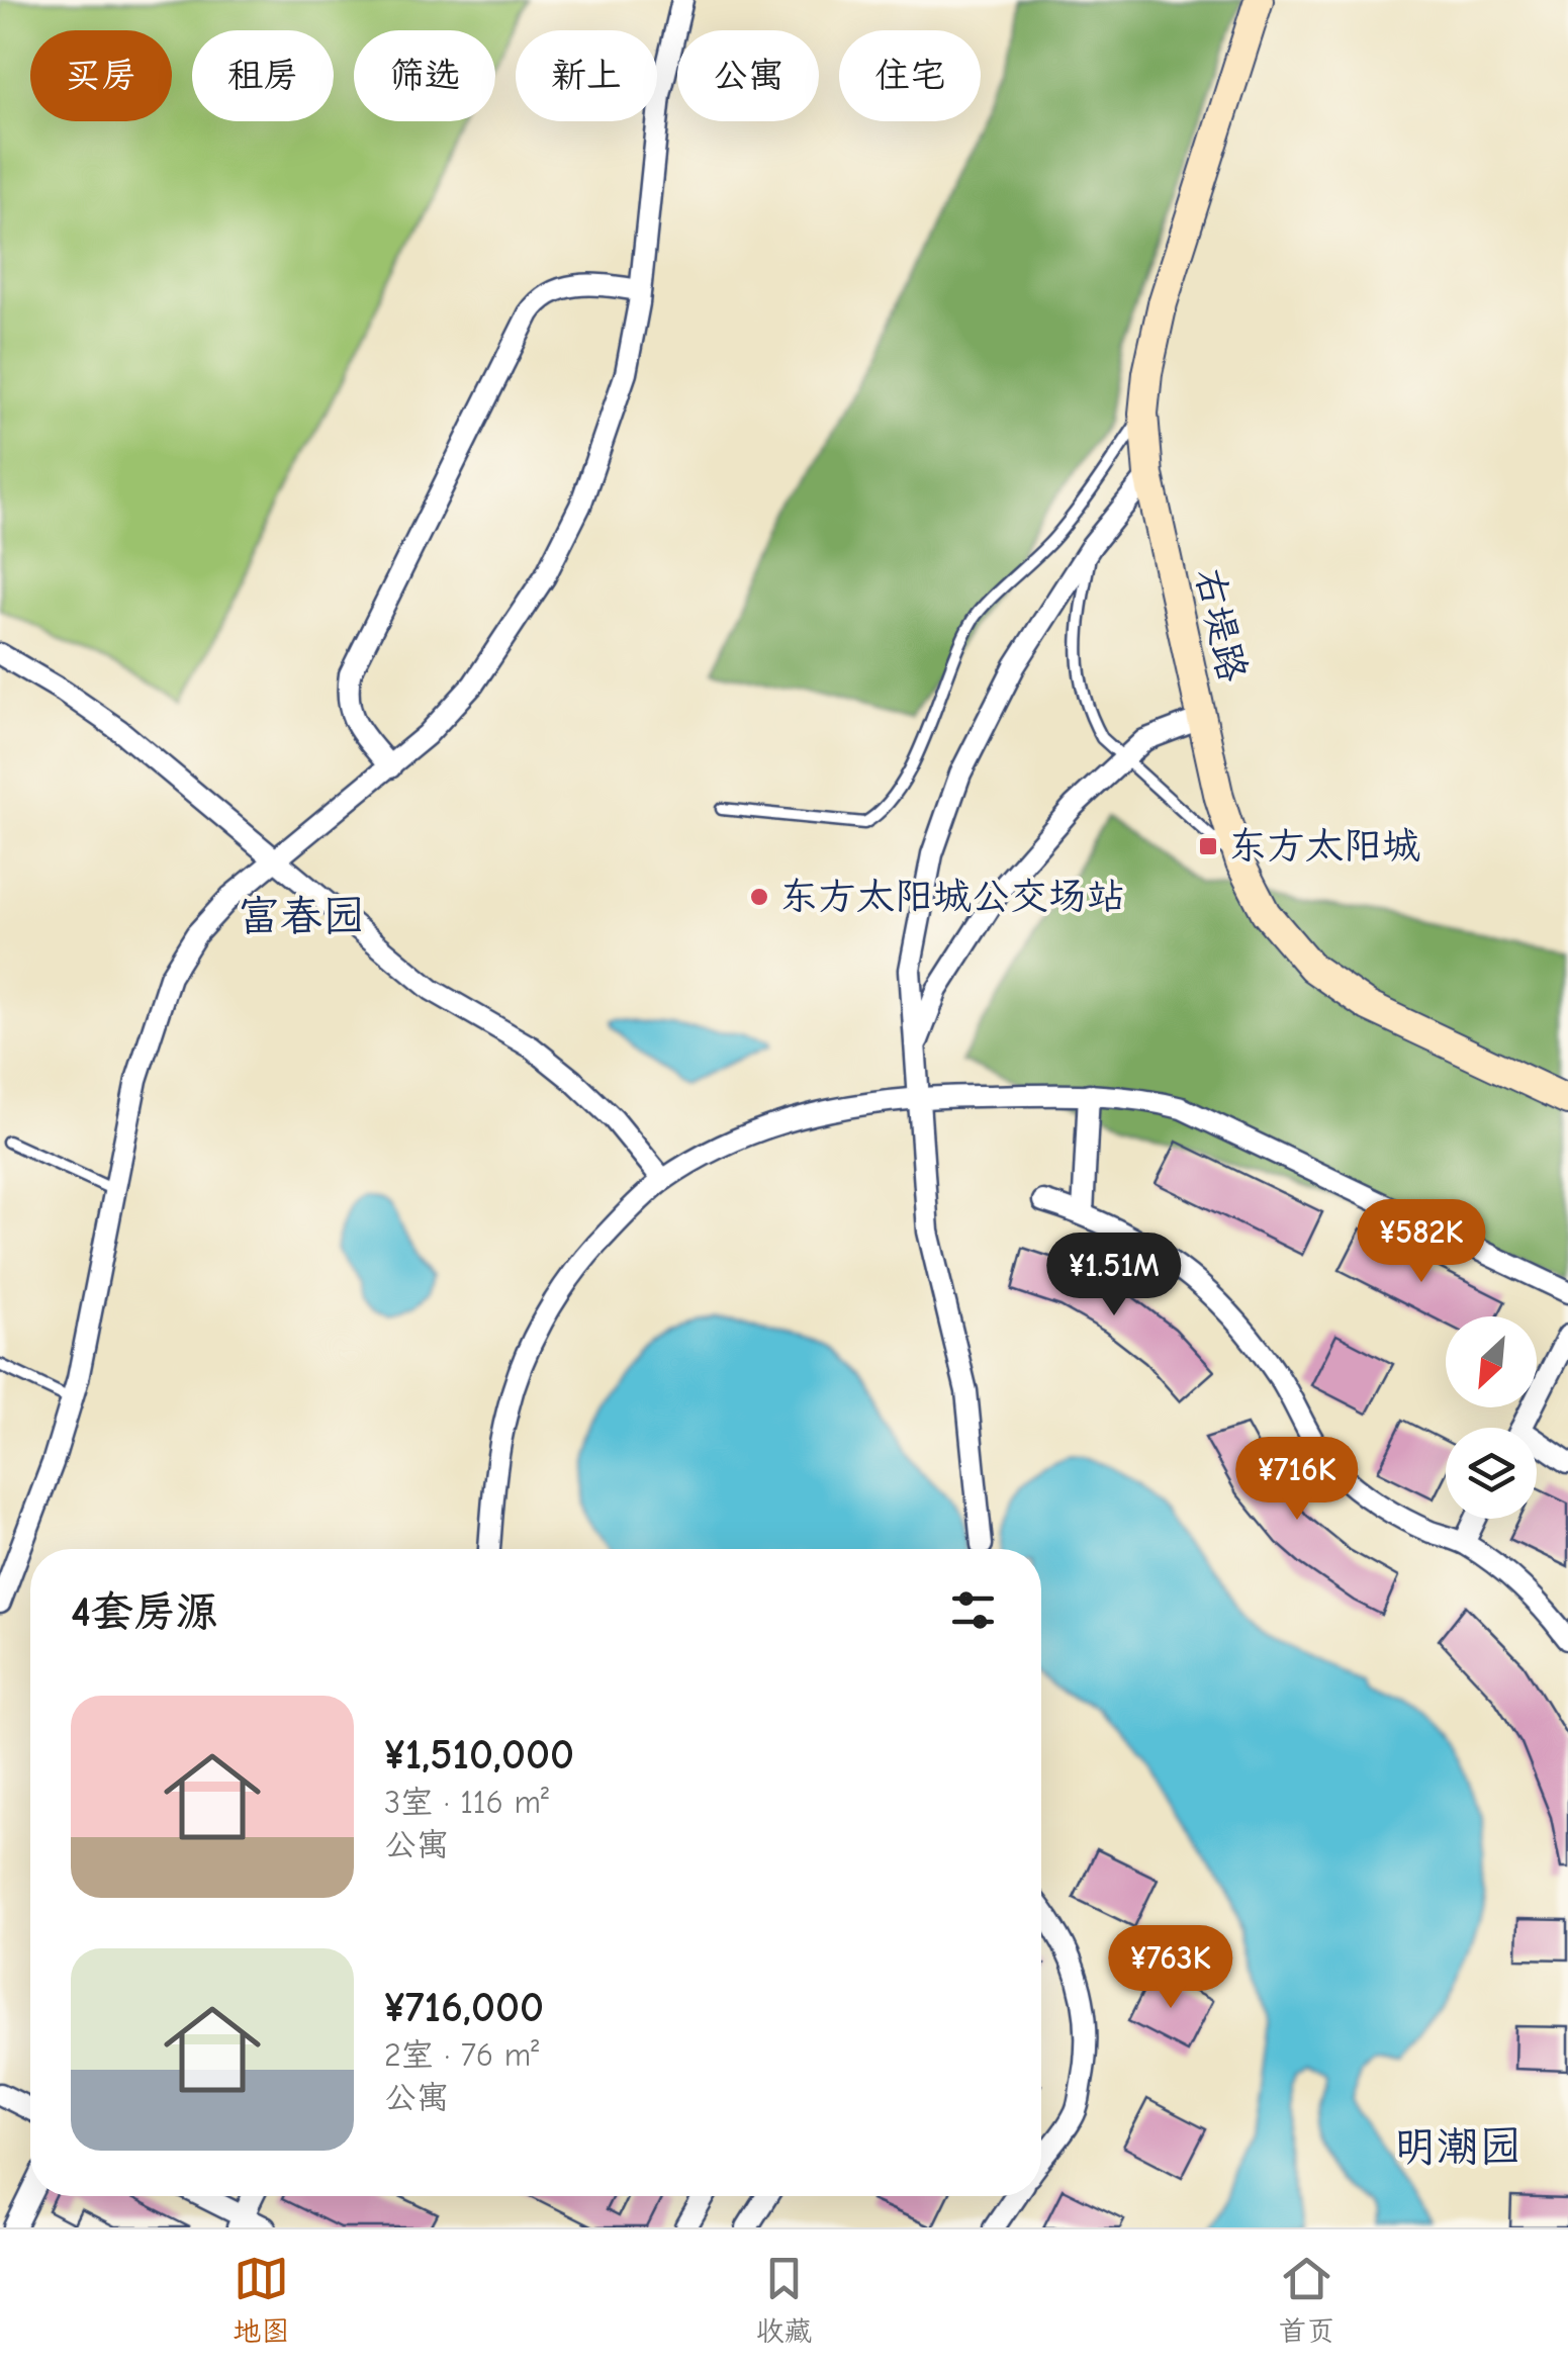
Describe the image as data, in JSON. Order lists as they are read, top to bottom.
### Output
{
  "streets": {
    "main road": ["右堤路"]
  },
  "districts": ["富春园", "明潮园"],
  "places": {
    "transit": ["东方太阳城"],
    "other": ["东方太阳城公交场站"]
  },
  "north": "bottom left",
  "page": {
    "chip": [
      "买房",
      "租房",
      "筛选",
      "新上",
      "公寓",
      "住宅"
    ],
    "price": [
      "¥582K",
      "¥1.51M",
      "¥716K",
      "¥763K"
    ],
    "heading": "4套房源",
    "list": [
      {
        "name": "¥1,510,000",
        "note": "3室 · 116 m² · 公寓"
      },
      {
        "name": "¥716,000",
        "note": "2室 · 76 m² · 公寓"
      }
    ],
    "tabs": ["地图", "收藏", "首页"]
  }
}
